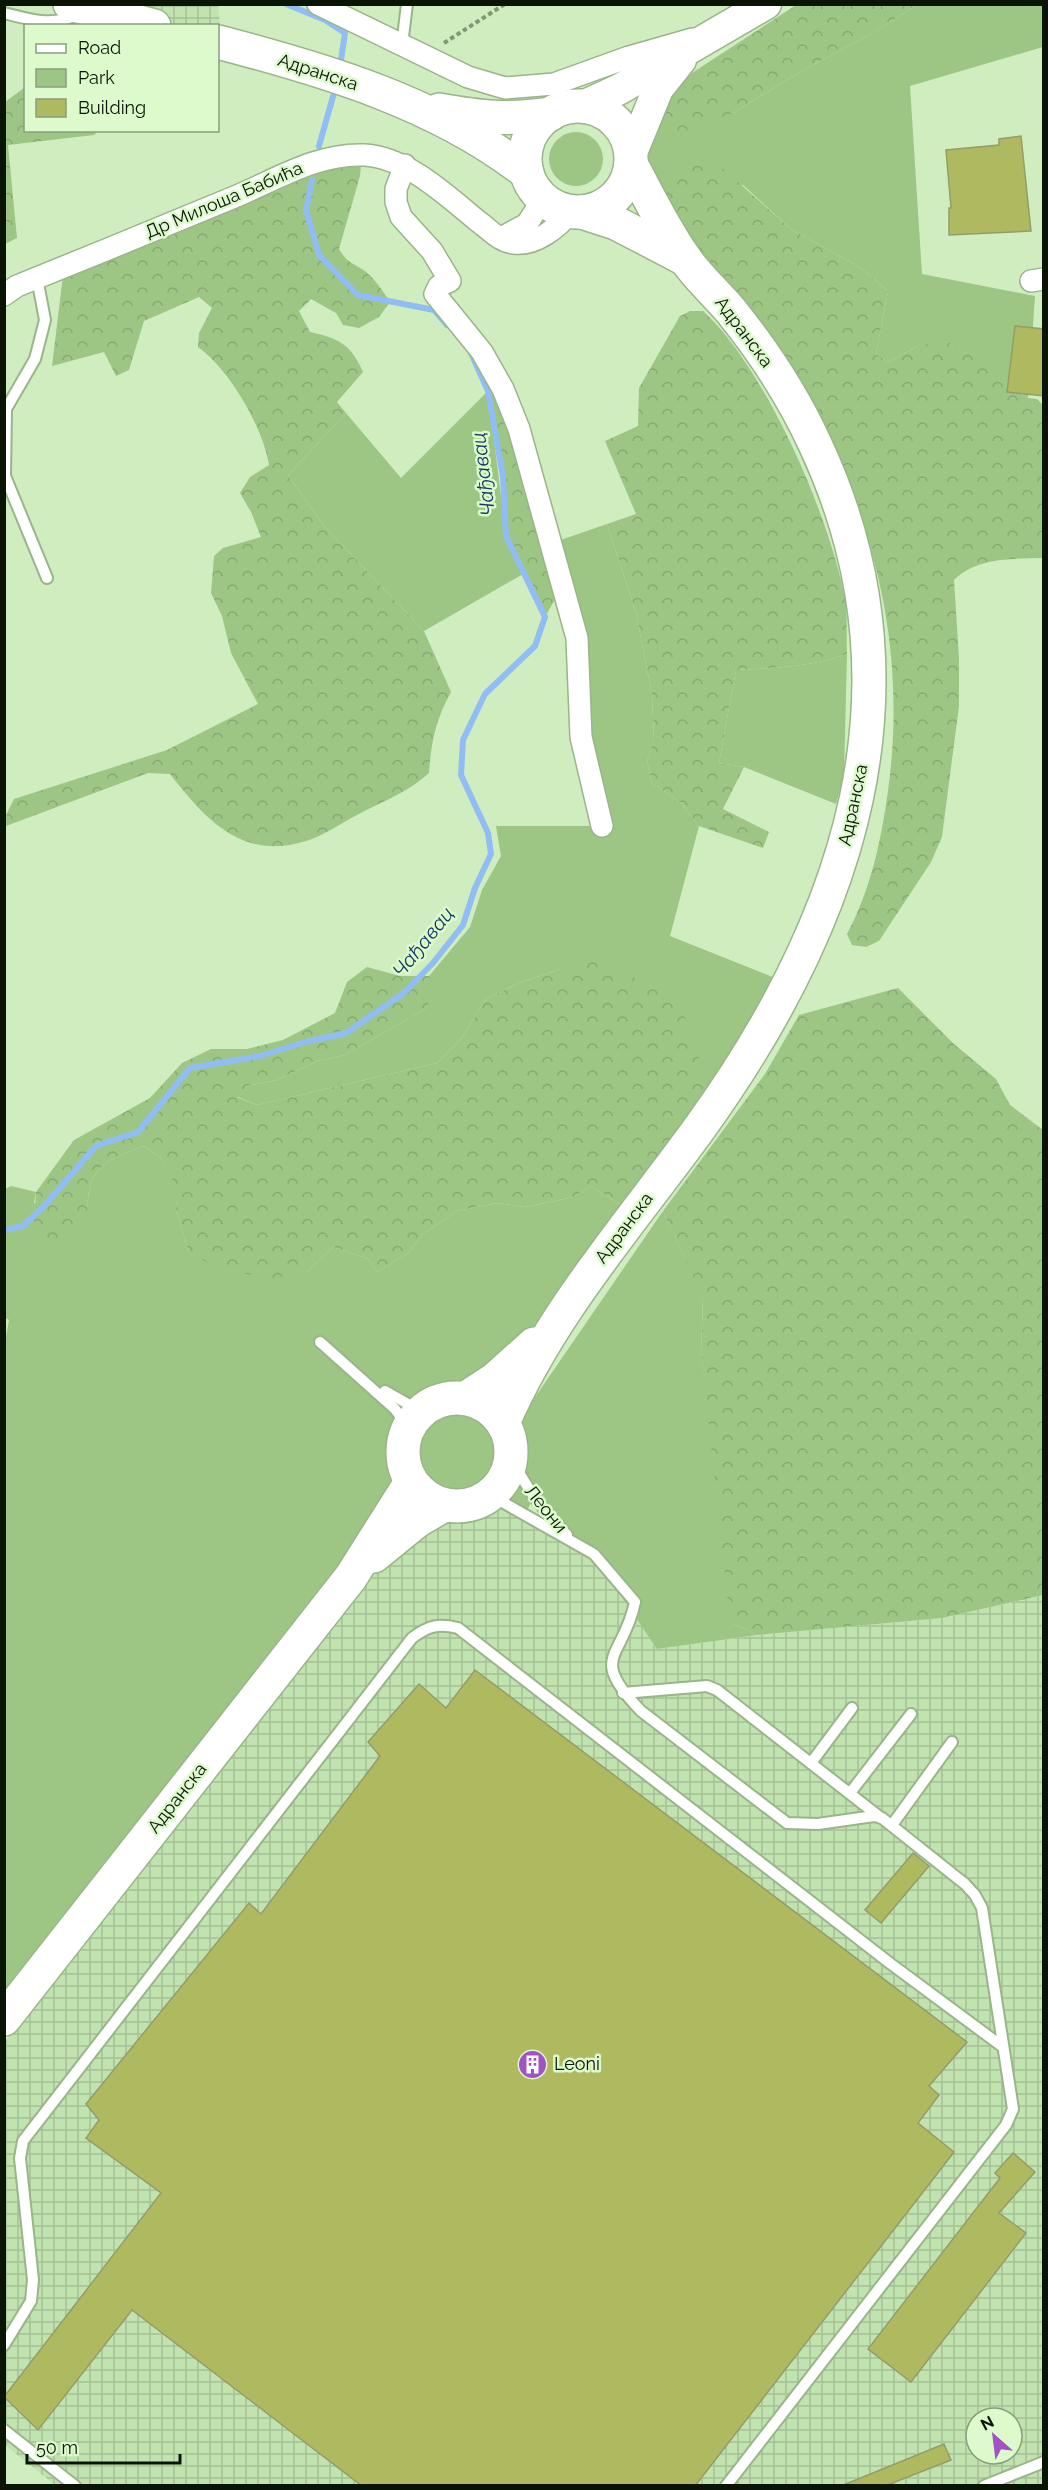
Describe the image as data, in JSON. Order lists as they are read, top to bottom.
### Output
{
  "streets": {
    "main road": ["Адранска"],
    "street": ["Др Милоша Бабића"],
    "lane": ["Леони"]
  },
  "crossings": [
    ["Адранска", "Леони"]
  ],
  "water": ["Чађавац"],
  "places": {
    "building": ["Leoni"]
  },
  "legend": ["Road", "Park", "Building"],
  "scale_bar": "50 m",
  "north": "top left"
}
